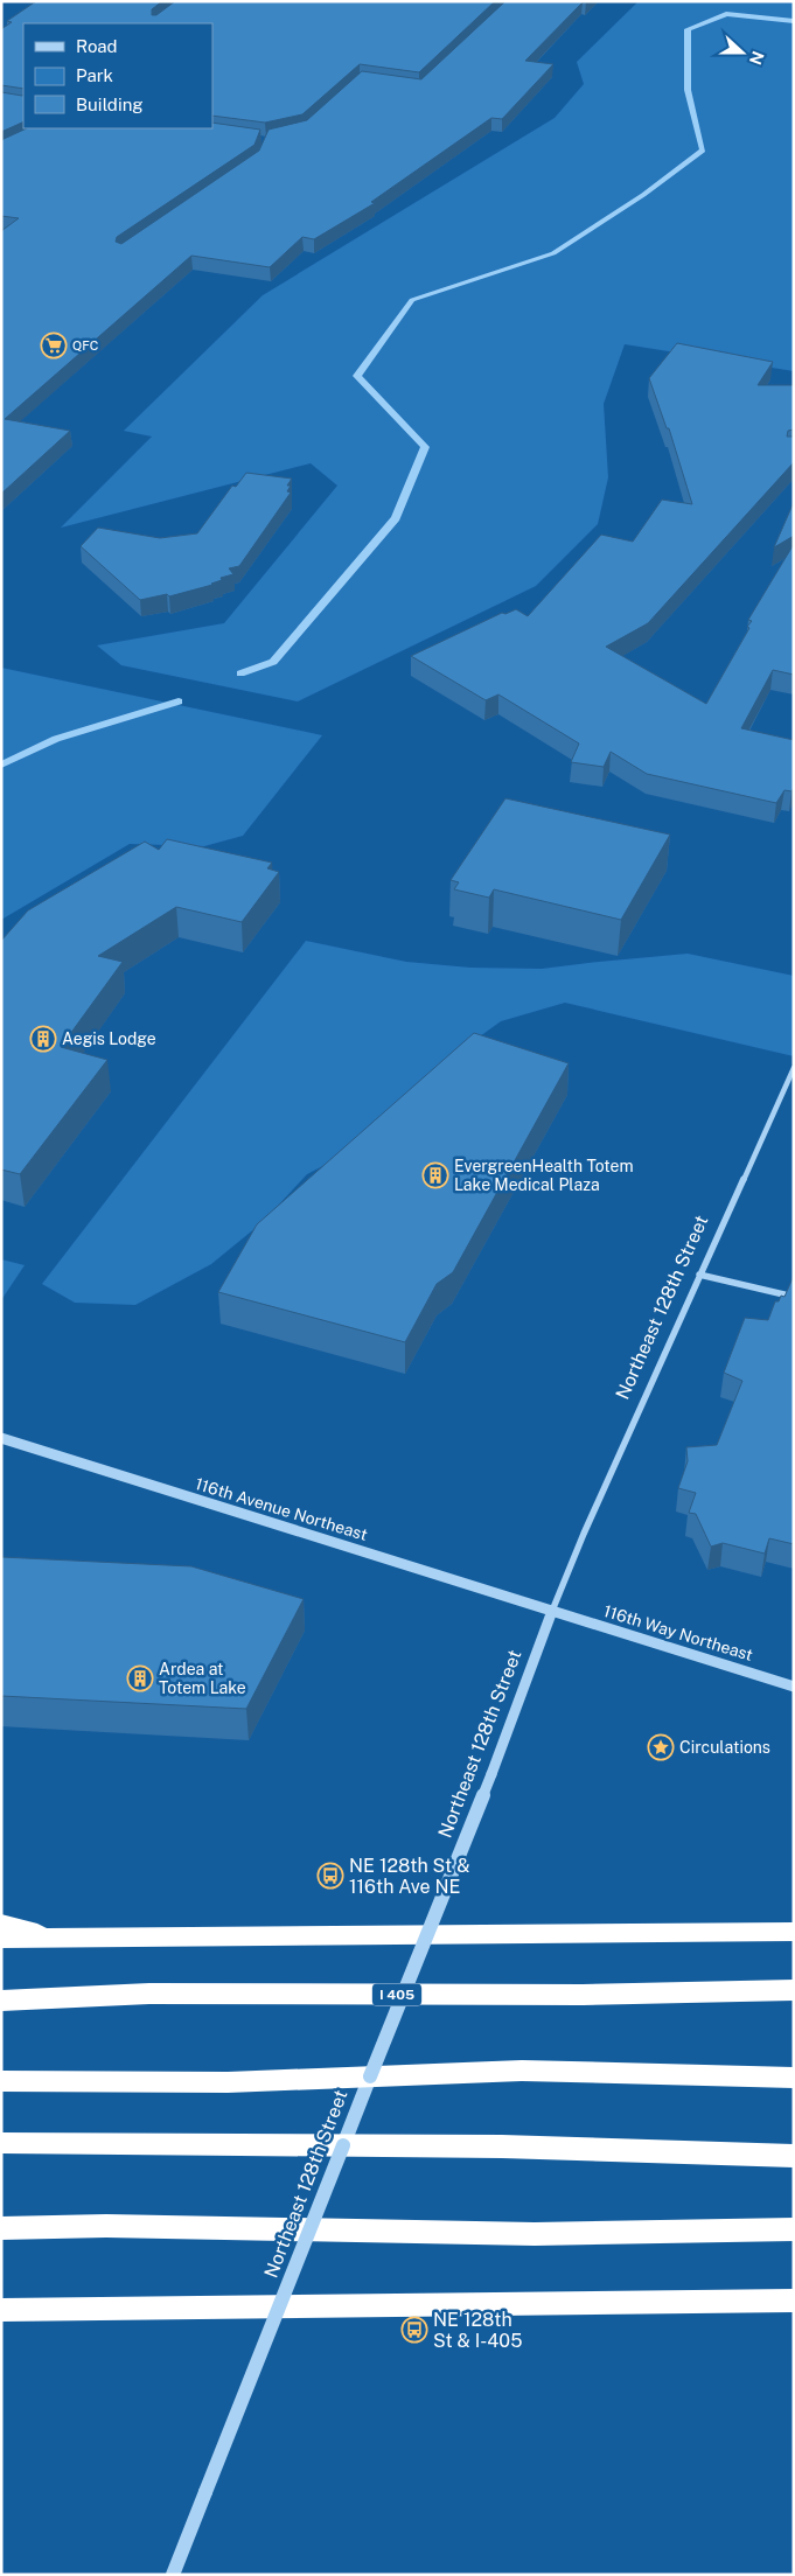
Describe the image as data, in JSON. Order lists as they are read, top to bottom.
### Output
{
  "streets": {
    "highway": ["I 405"],
    "street": ["Northeast 128th Street", "116th Avenue Northeast", "116th Way Northeast"]
  },
  "crossings": [
    ["Northeast 128th Street", "116th Avenue Northeast"],
    ["Northeast 128th Street", "116th Way Northeast"],
    ["116th Avenue Northeast", "116th Way Northeast"]
  ],
  "places": {
    "supermarket": ["QFC"],
    "building": ["Aegis Lodge", "EvergreenHealth Totem Lake Medical Plaza", "Ardea at Totem Lake"],
    "place": ["Circulations"],
    "bus stop": ["NE 128th St & 116th Ave NE", "NE 128th St & I-405"]
  },
  "legend": ["Road", "Park", "Building"],
  "north": "right"
}
